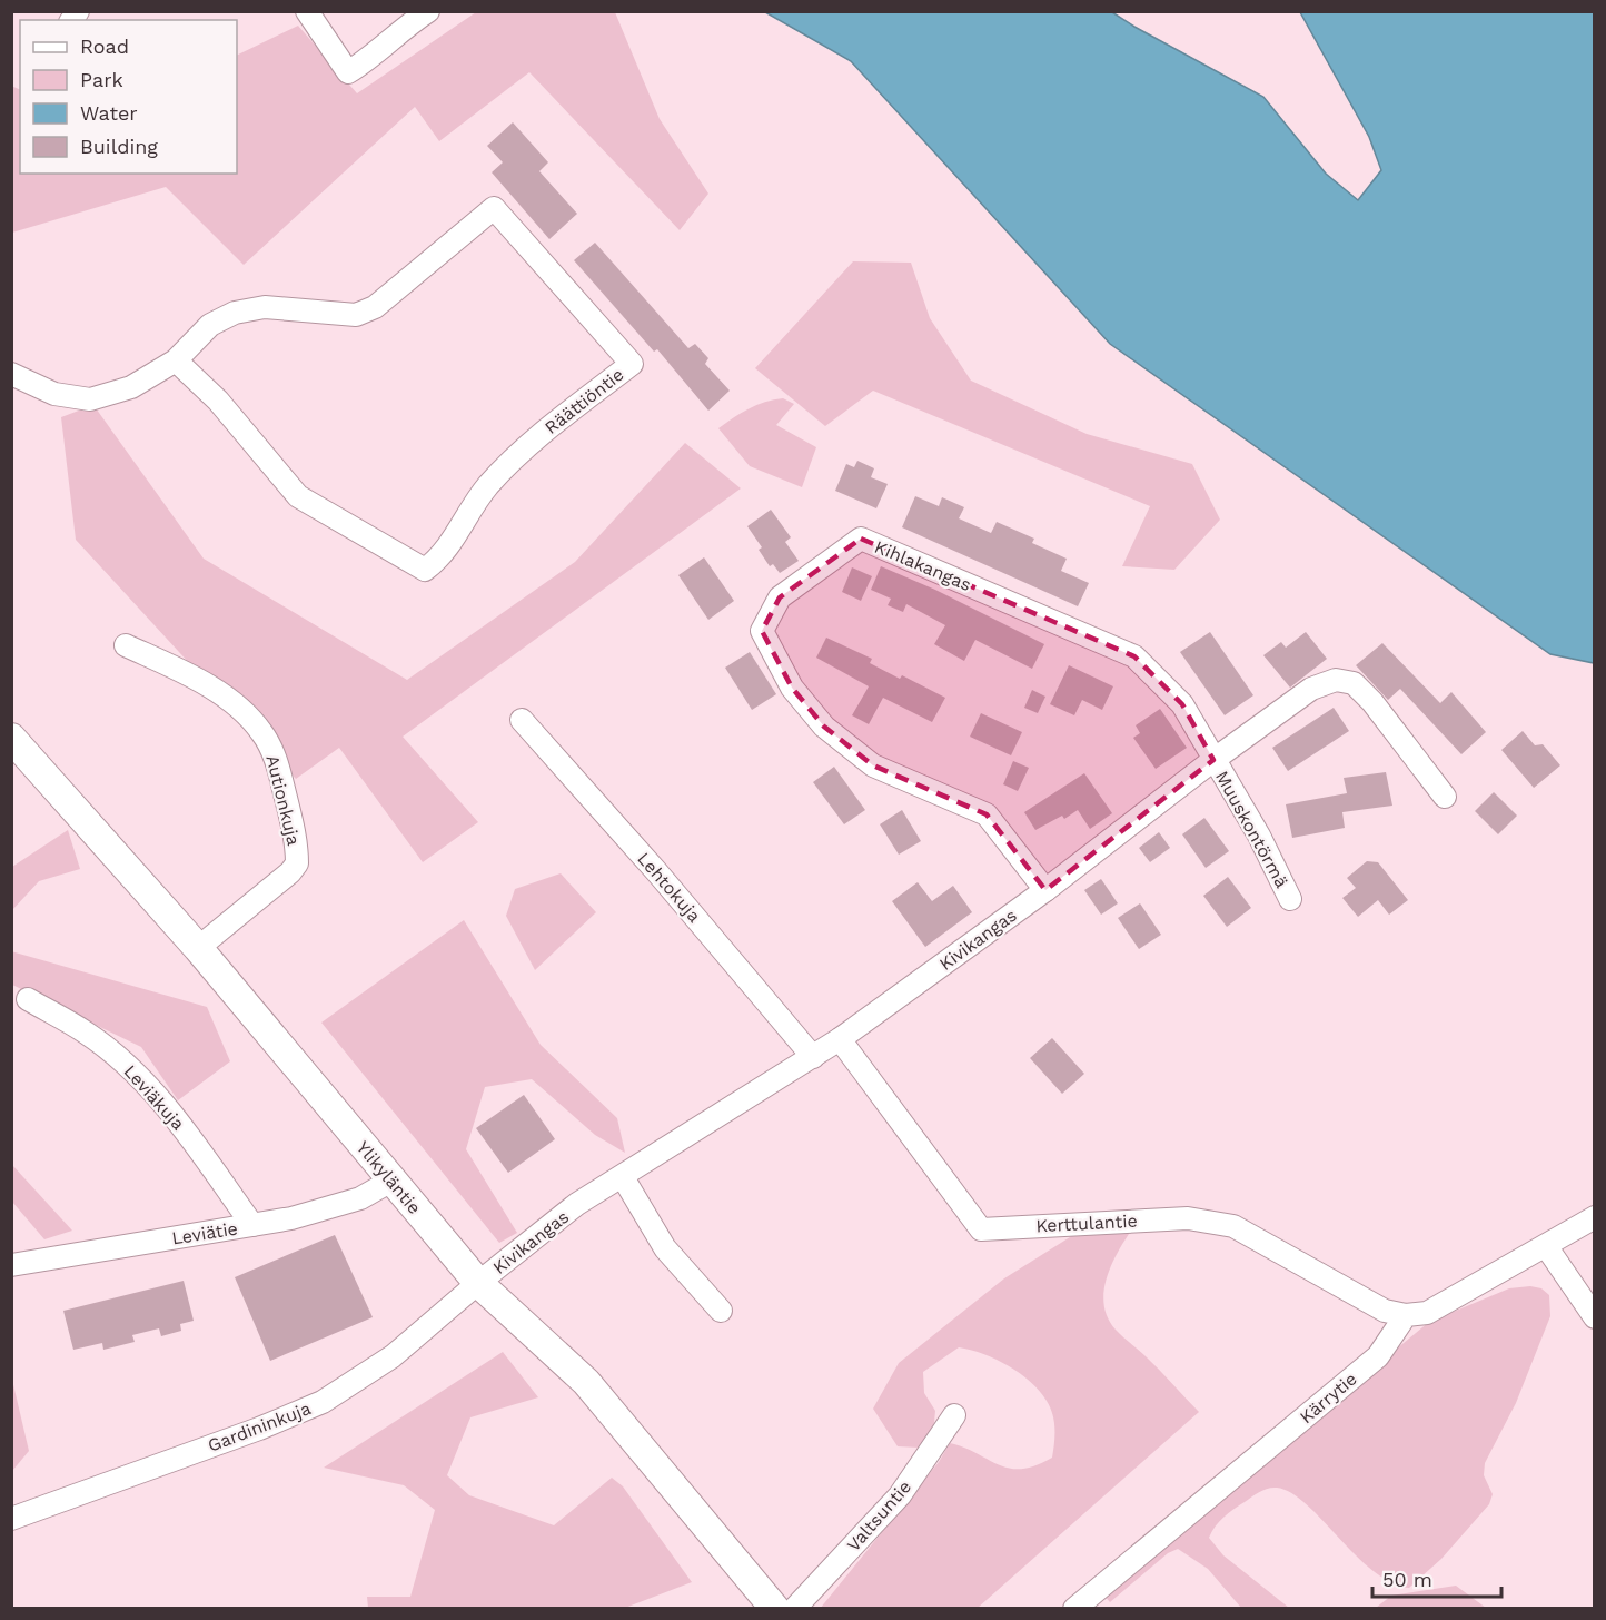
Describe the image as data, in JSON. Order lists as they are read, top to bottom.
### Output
{
  "streets": {
    "main road": ["Ylikyläntie"],
    "street": [
      "Räättiöntie",
      "Kihlakangas",
      "Autionkuja",
      "Muuskontörmä",
      "Lehtokuja",
      "Kivikangas",
      "Leviäkuja",
      "Kerttulantie",
      "Leviätie",
      "Kärrytie",
      "Gardininkuja",
      "Valtsuntie"
    ]
  },
  "crossings": [
    ["Kihlakangas", "Muuskontörmä"],
    ["Kihlakangas", "Kivikangas"],
    ["Autionkuja", "Ylikyläntie"],
    ["Muuskontörmä", "Kivikangas"],
    ["Lehtokuja", "Kivikangas"],
    ["Kivikangas", "Ylikyläntie"],
    ["Kivikangas", "Kerttulantie"],
    ["Kivikangas", "Gardininkuja"],
    ["Leviäkuja", "Leviätie"],
    ["Ylikyläntie", "Leviätie"],
    ["Ylikyläntie", "Gardininkuja"],
    ["Kerttulantie", "Kärrytie"]
  ],
  "legend": [
    "Road",
    "Park",
    "Water",
    "Building"
  ],
  "scale_bar": "50 m"
}
